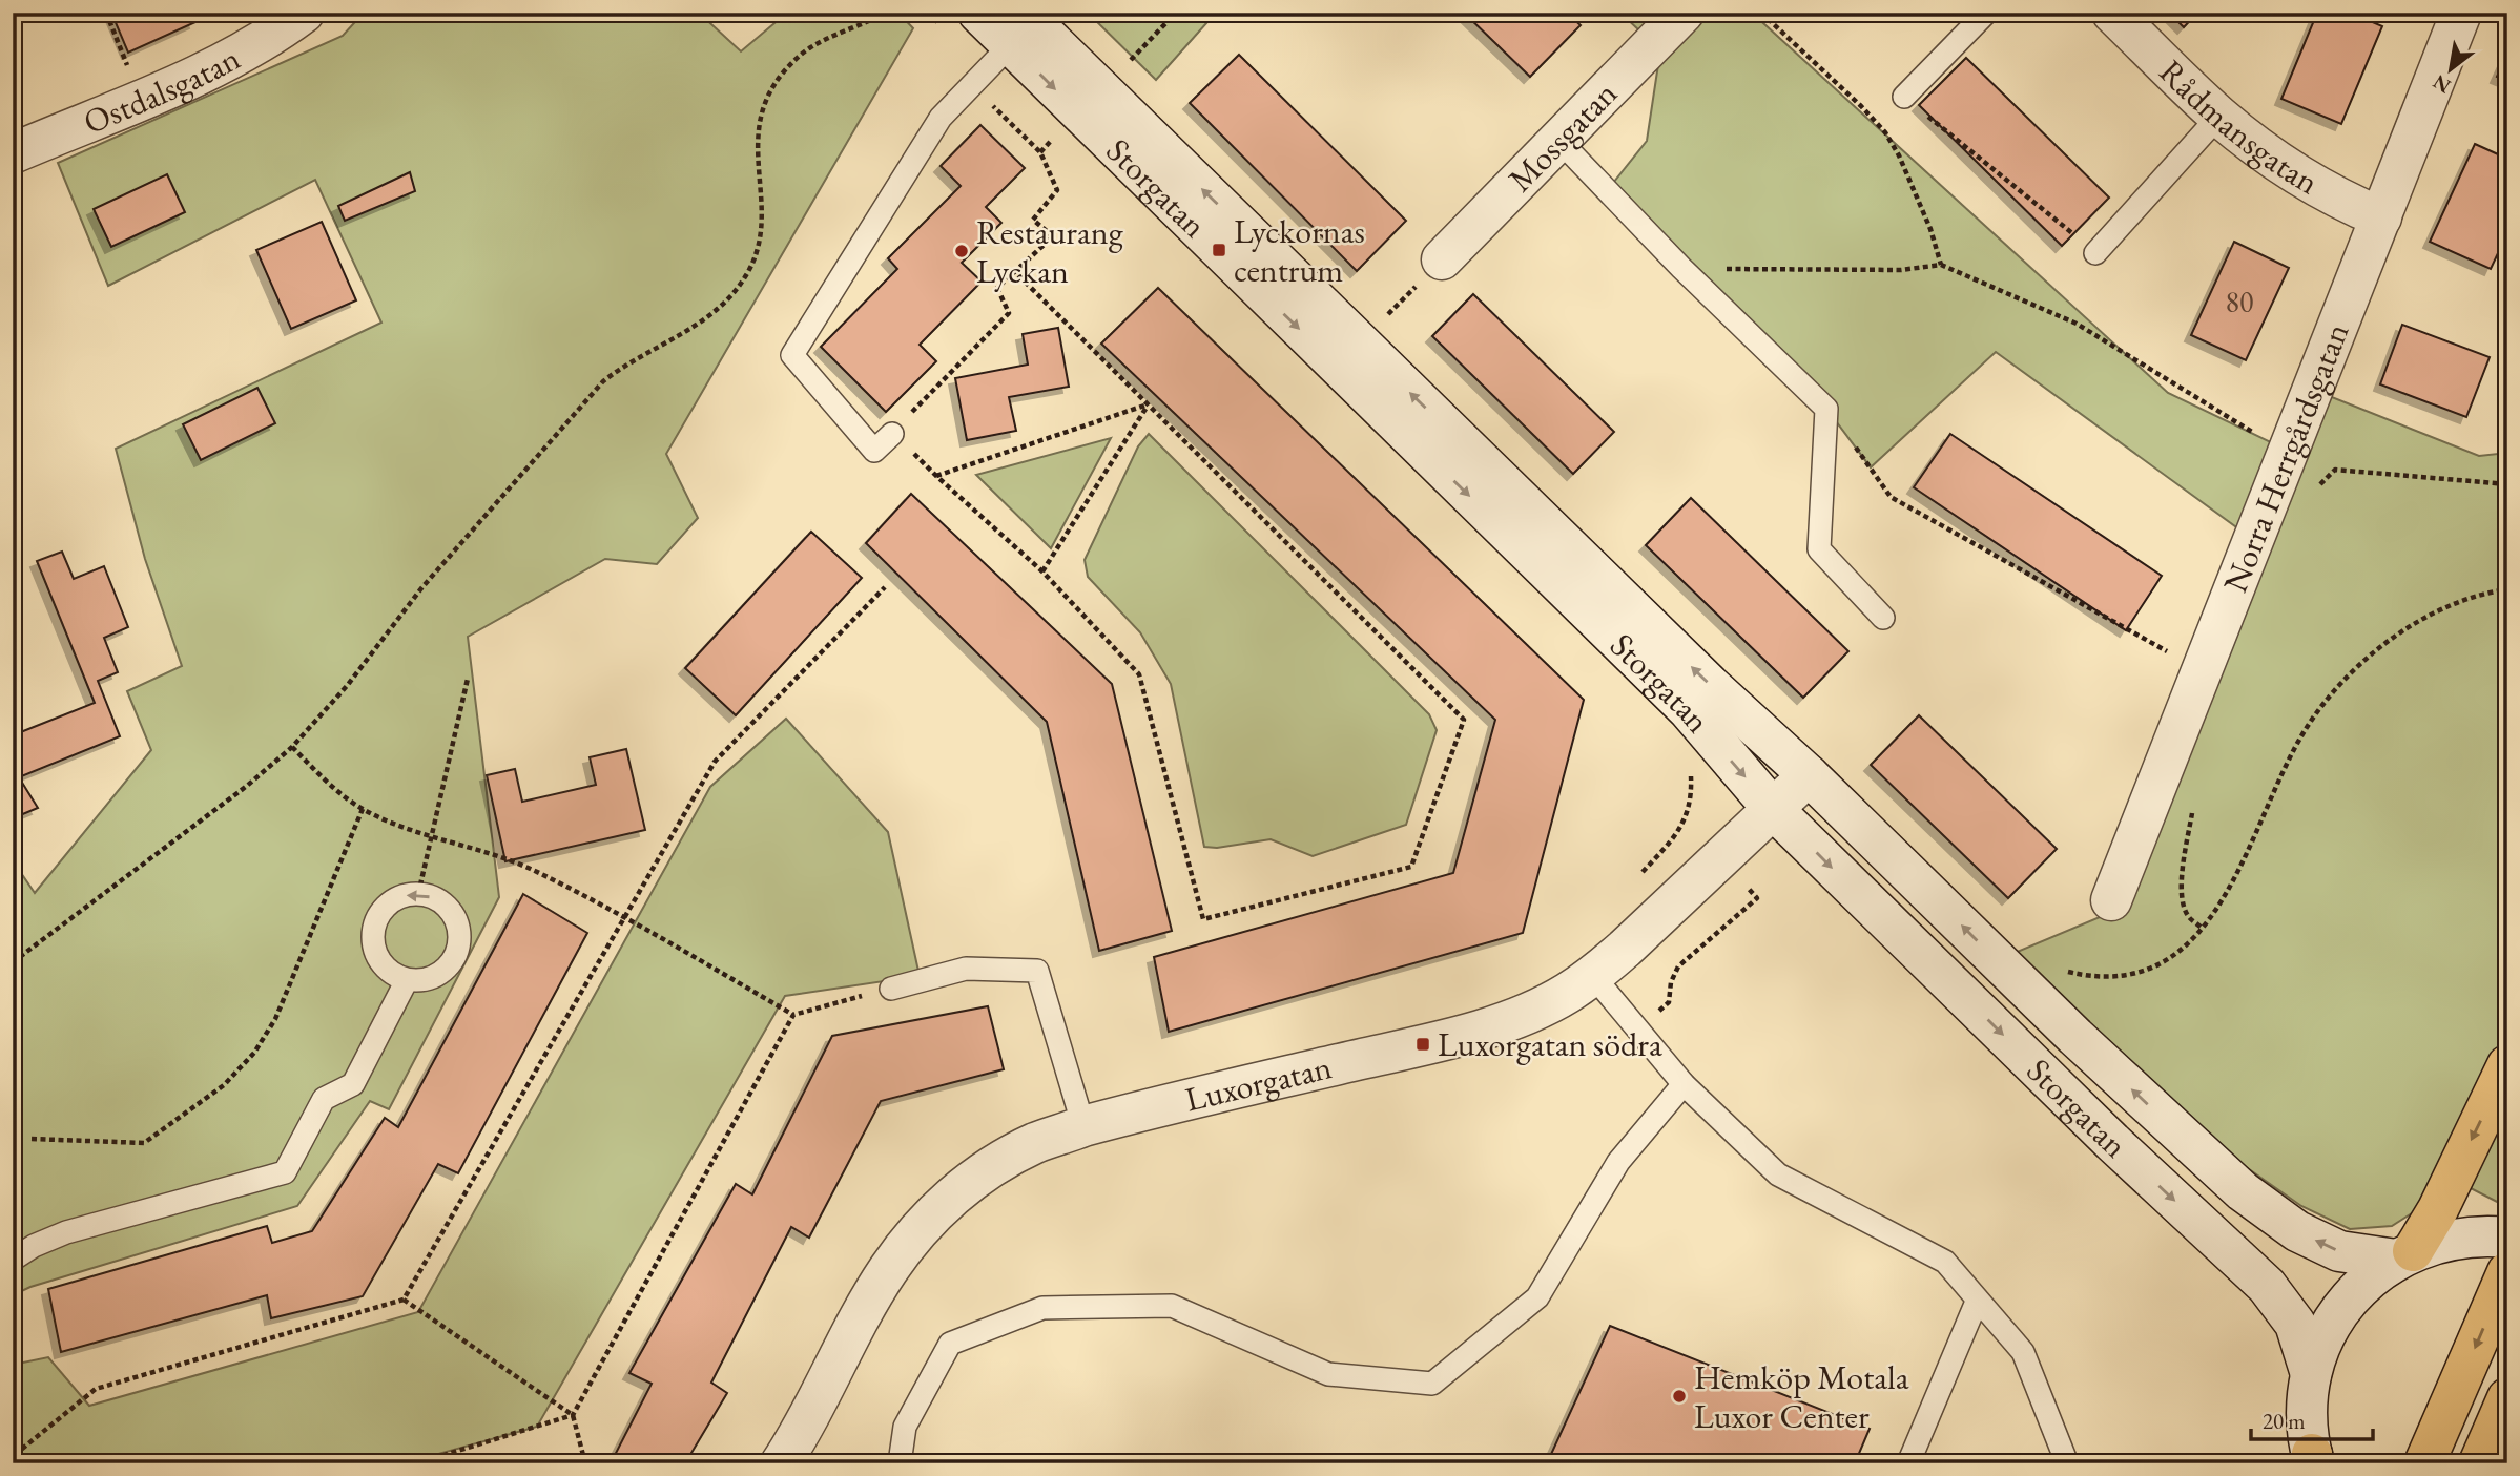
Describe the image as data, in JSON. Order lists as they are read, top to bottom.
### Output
{
  "streets": {
    "main road": [
      "Ostdalsgatan",
      "Rådmansgatan",
      "Mossgatan",
      "Storgatan",
      "Norra Herrgårdsgatan",
      "Luxorgatan"
    ]
  },
  "crossings": [
    ["Rådmansgatan", "Norra Herrgårdsgatan"],
    ["Storgatan", "Luxorgatan"]
  ],
  "places": {
    "transit": ["Lyckornas centrum", "Luxorgatan södra"],
    "other": ["Restaurang Lyckan", "Hemköp Motala Luxor Center"]
  },
  "house_numbers": ["80"],
  "scale_bar": "20 m",
  "north": "bottom left"
}
